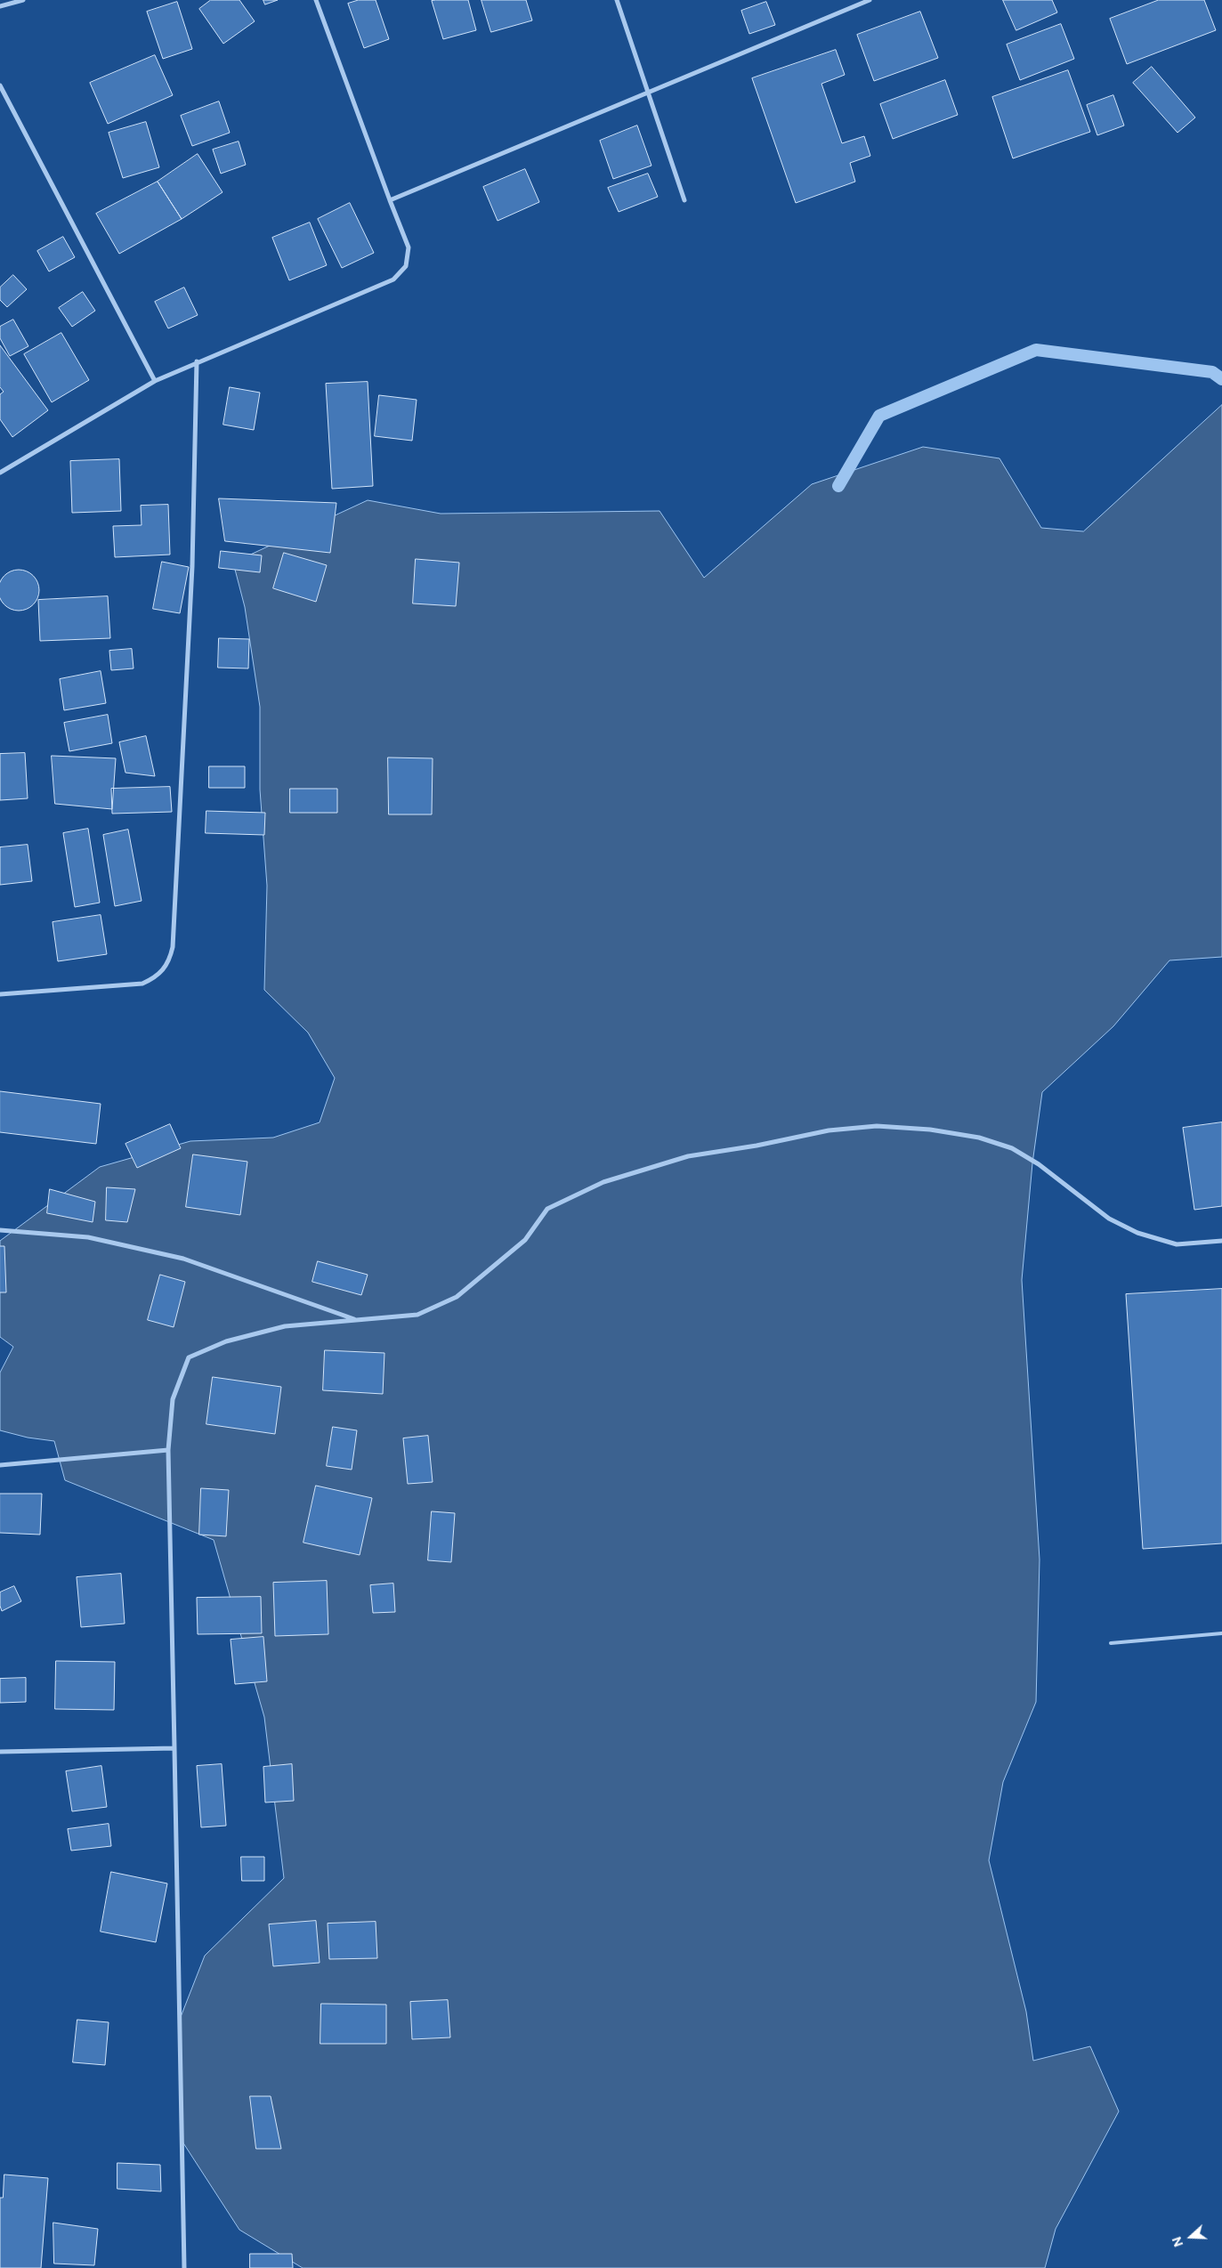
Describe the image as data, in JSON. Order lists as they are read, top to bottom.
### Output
{
  "north": "left"
}
